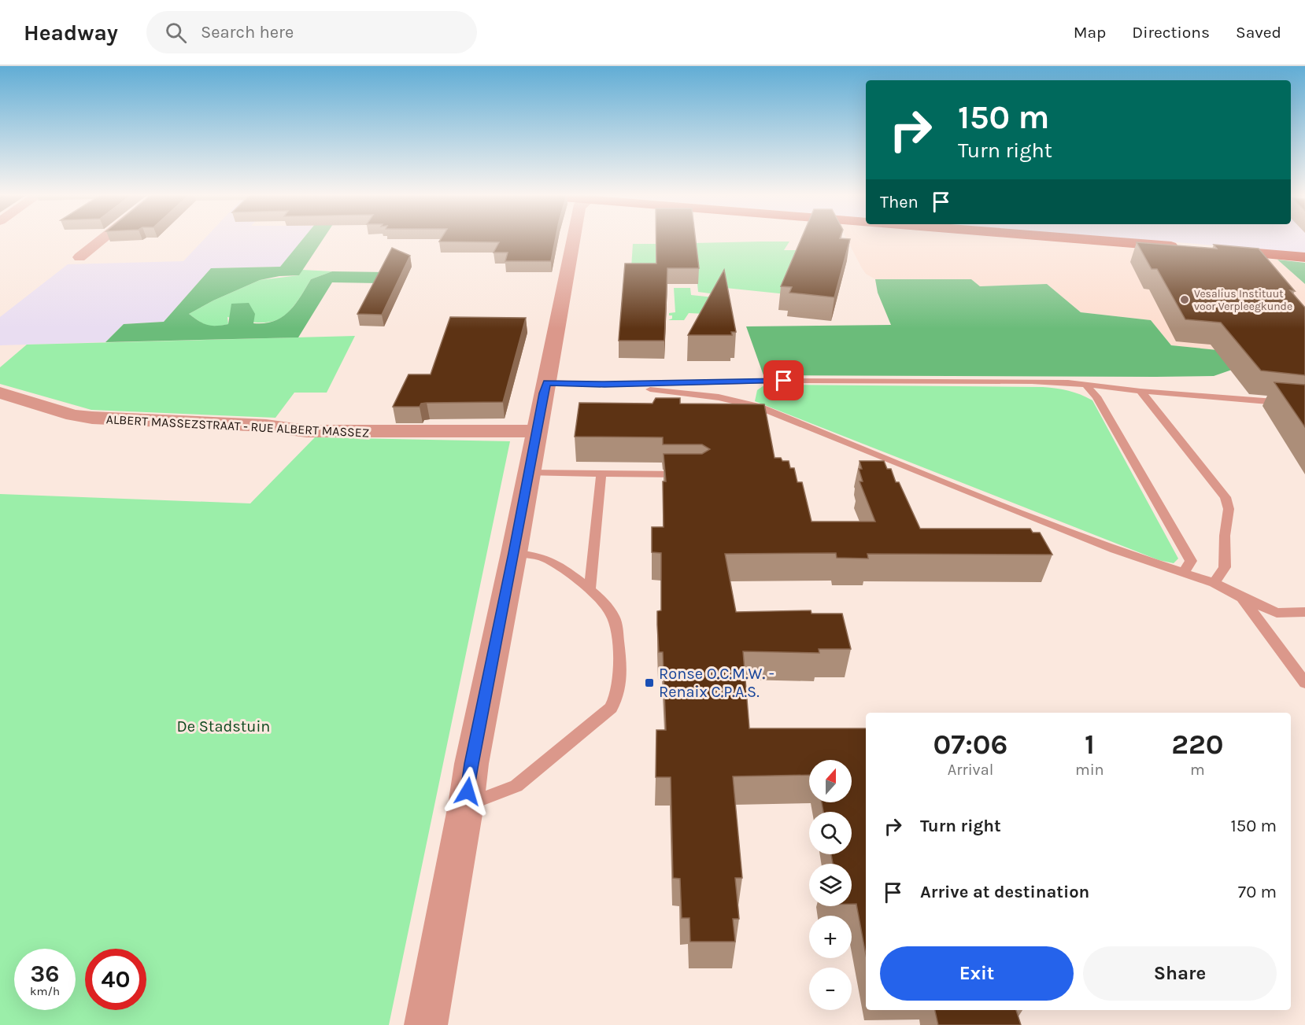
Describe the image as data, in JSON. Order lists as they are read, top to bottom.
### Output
{
  "streets": {
    "street": ["ALBERT MASSEZSTRAAT - RUE ALBERT MASSEZ"]
  },
  "parks": ["De Stadstuin"],
  "places": {
    "other": ["Vesalius Instituut voor Verpleegkunde"],
    "transit": ["Ronse O.C.M.W. - Renaix C.P.A.S."]
  },
  "north": "top",
  "page": {
    "header": "Headway",
    "search": "Search here",
    "nav": ["Map", "Directions", "Saved"],
    "turn": ["150 m", "Turn right"],
    "then": "Then",
    "eta": [
      "07:06",
      "Arrival",
      "1",
      "min",
      "220",
      "m"
    ],
    "map_buttons": ["+", "−"],
    "list": [
      {
        "name": "Turn right",
        "value": "150 m"
      },
      {
        "name": "Arrive at destination",
        "value": "70 m"
      }
    ],
    "buttons": ["Exit", "Share"],
    "speed": "36 km/h",
    "limit": "40"
  }
}
